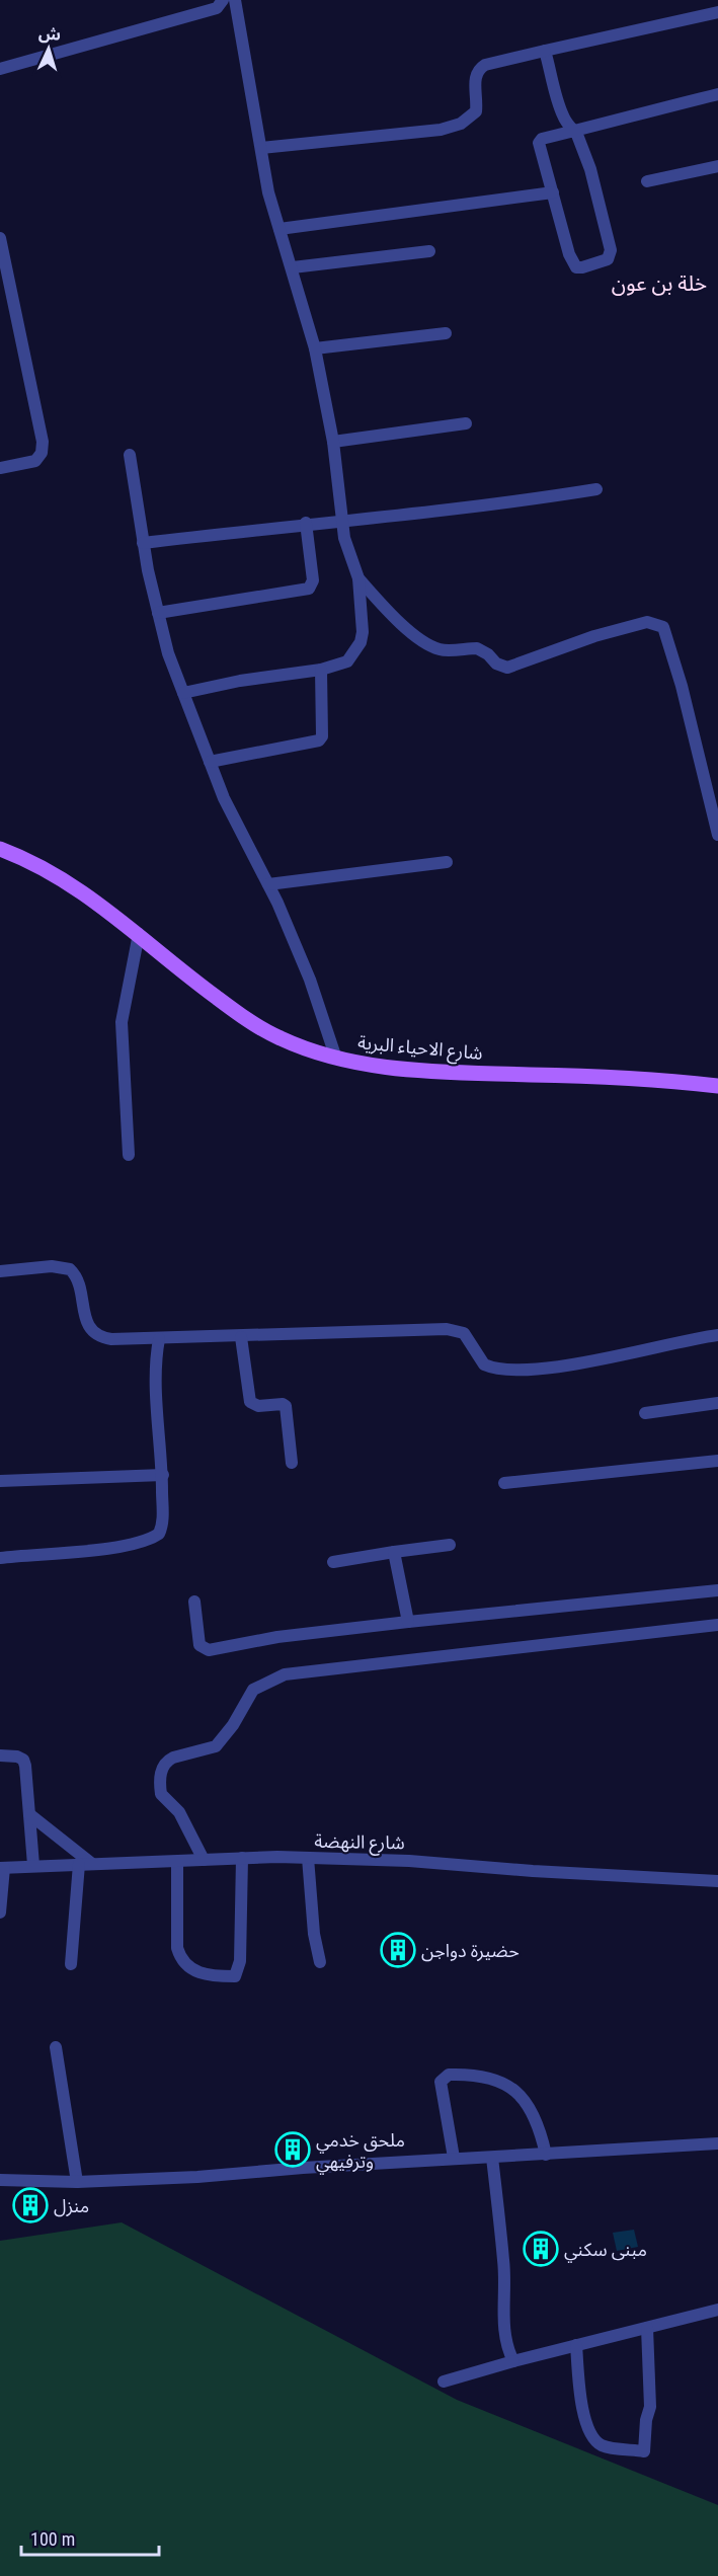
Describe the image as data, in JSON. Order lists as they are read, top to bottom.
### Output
{
  "streets": {
    "main road": ["شارع الاحياء البرية"],
    "street": ["شارع النهضة"]
  },
  "districts": ["خلة بن عون"],
  "places": {
    "building": [
      "حضيرة دواجن",
      "ملحق خدمي وترفيهي",
      "منزل",
      "مبنى سكني"
    ]
  },
  "scale_bar": "100 m",
  "north": "top"
}
